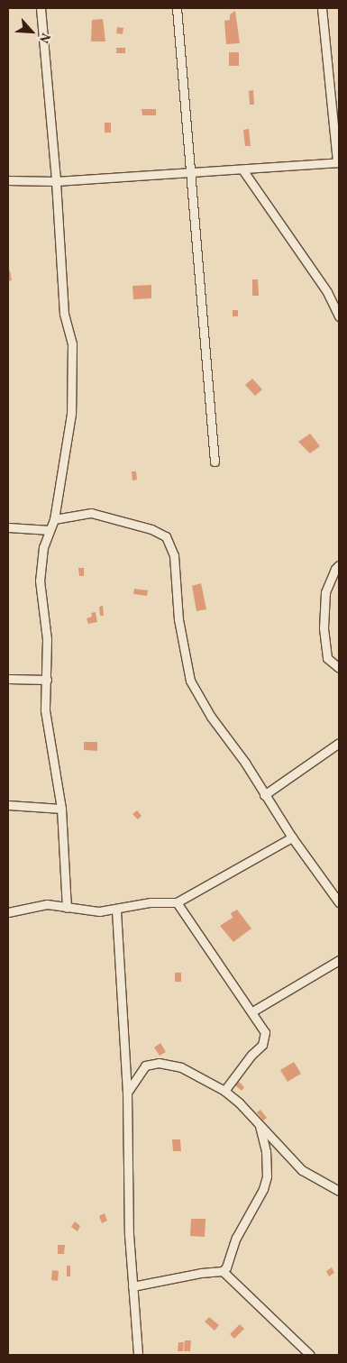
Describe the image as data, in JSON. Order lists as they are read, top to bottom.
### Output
{
  "north": "bottom right"
}
